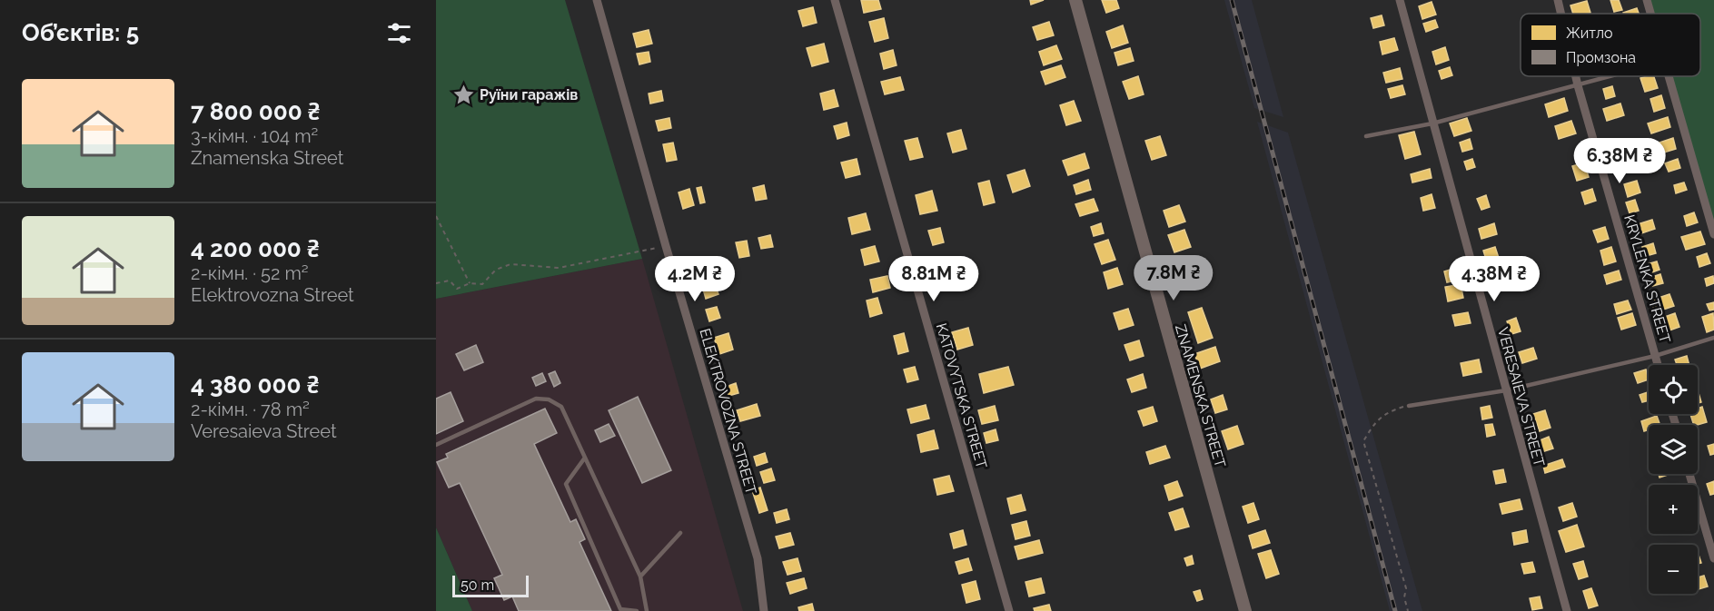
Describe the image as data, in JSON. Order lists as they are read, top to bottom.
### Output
{
  "streets": {
    "main road": ["ZNAMENSKA STREET"],
    "street": [
      "KRYLENKA STREET",
      "KATOVYTSKA STREET",
      "VERESAIEVA STREET",
      "ELEKTROVOZNA STREET"
    ]
  },
  "places": {
    "place": ["Руїни гаражів"]
  },
  "legend": ["Житло", "Промзона"],
  "scale_bar": "50 m",
  "page": {
    "heading": "Об’єктів: 5",
    "list": [
      {
        "name": "7 800 000 ₴",
        "note": "3-кімн. · 104 m² · Znamenska Street"
      },
      {
        "name": "4 200 000 ₴",
        "note": "2-кімн. · 52 m² · Elektrovozna Street"
      },
      {
        "name": "4 380 000 ₴",
        "note": "2-кімн. · 78 m² · Veresaieva Street"
      }
    ],
    "price": [
      "6.38M ₴",
      "7.8M ₴",
      "4.2M ₴",
      "8.81M ₴",
      "4.38M ₴"
    ],
    "map_buttons": ["+", "−"],
    "scale": "50 m"
  }
}
